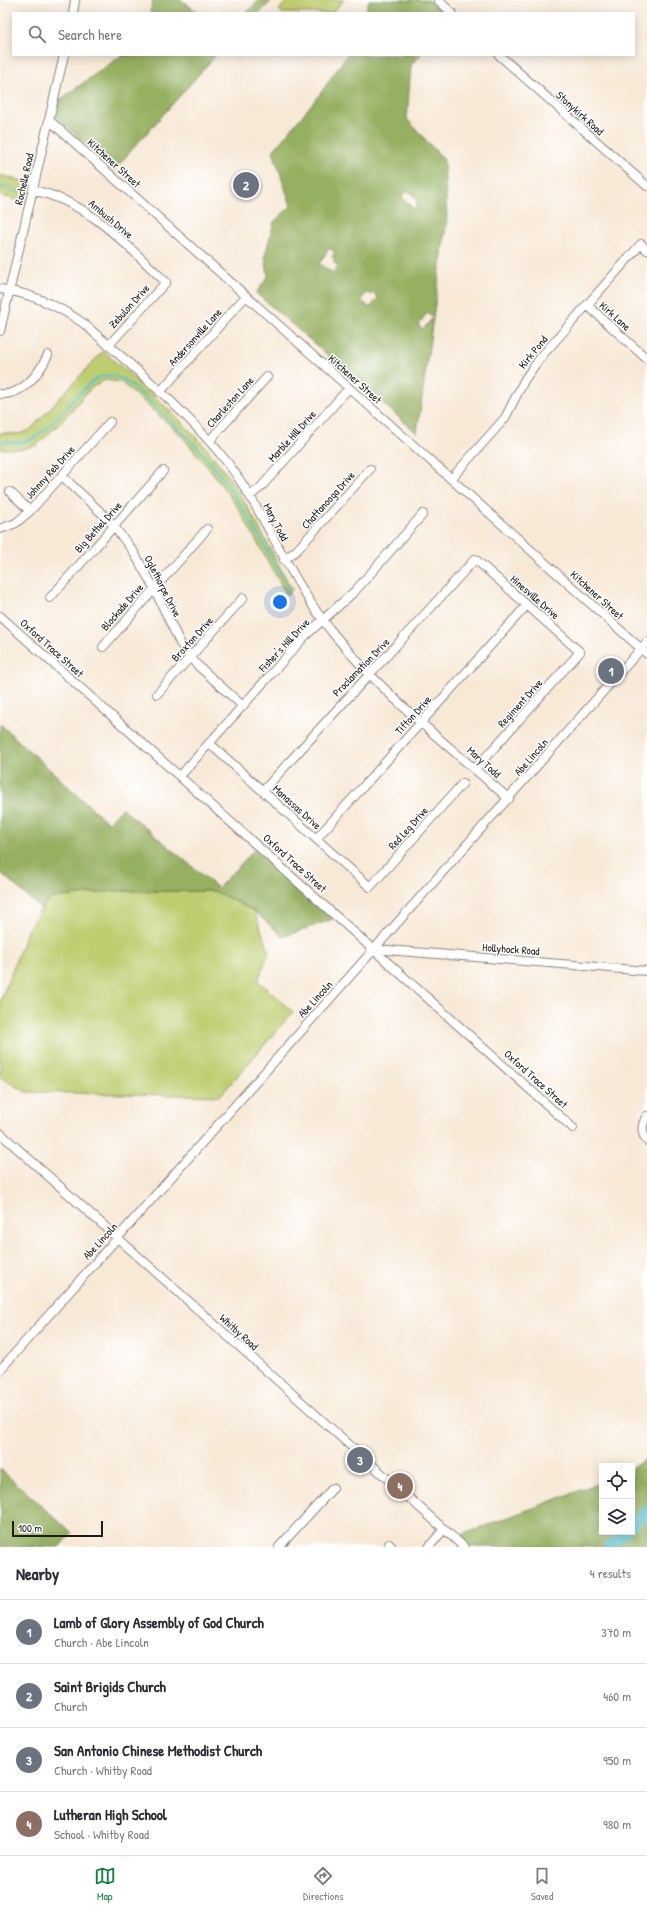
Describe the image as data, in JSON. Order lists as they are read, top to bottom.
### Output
{
  "streets": {
    "street": [
      "Stonykirk Road",
      "Kitchener Street",
      "Rochelle Road",
      "Ambush Drive",
      "Zebulon Drive",
      "Kirk Lane",
      "Andersonville Lane",
      "Kirk Pond",
      "Charleston Lane",
      "Marble Hill Drive",
      "Johnny Reb Drive",
      "Chattanooga Drive",
      "Mary Todd",
      "Big Bethel Drive",
      "Oglethorpe Drive",
      "Hinesville Drive",
      "Blockade Drive",
      "Broxton Drive",
      "Fisher's Hill Drive",
      "Oxford Trace Street",
      "Proclamation Drive",
      "Regiment Drive",
      "Tifton Drive",
      "Abe Lincoln",
      "Manassas Drive",
      "Red Leg Drive",
      "Hollyhock Road",
      "Whitby Road"
    ]
  },
  "crossings": [
    ["Kitchener Street", "Rochelle Road"],
    ["Kitchener Street", "Andersonville Lane"],
    ["Kitchener Street", "Kirk Pond"],
    ["Kitchener Street", "Marble Hill Drive"],
    ["Kitchener Street", "Abe Lincoln"],
    ["Rochelle Road", "Ambush Drive"],
    ["Rochelle Road", "Mary Todd"],
    ["Ambush Drive", "Zebulon Drive"],
    ["Zebulon Drive", "Mary Todd"],
    ["Kirk Lane", "Kirk Pond"],
    ["Andersonville Lane", "Mary Todd"],
    ["Charleston Lane", "Mary Todd"],
    ["Marble Hill Drive", "Mary Todd"],
    ["Johnny Reb Drive", "Oglethorpe Drive"],
    ["Chattanooga Drive", "Mary Todd"],
    ["Mary Todd", "Fisher's Hill Drive"],
    ["Mary Todd", "Proclamation Drive"],
    ["Mary Todd", "Regiment Drive"],
    ["Mary Todd", "Tifton Drive"],
    ["Mary Todd", "Abe Lincoln"],
    ["Big Bethel Drive", "Oglethorpe Drive"],
    ["Oglethorpe Drive", "Blockade Drive"],
    ["Oglethorpe Drive", "Broxton Drive"],
    ["Oglethorpe Drive", "Fisher's Hill Drive"],
    ["Hinesville Drive", "Proclamation Drive"],
    ["Hinesville Drive", "Regiment Drive"],
    ["Hinesville Drive", "Tifton Drive"],
    ["Fisher's Hill Drive", "Oxford Trace Street"],
    ["Fisher's Hill Drive", "Manassas Drive"],
    ["Oxford Trace Street", "Abe Lincoln"],
    ["Oxford Trace Street", "Hollyhock Road"],
    ["Proclamation Drive", "Manassas Drive"],
    ["Tifton Drive", "Manassas Drive"],
    ["Abe Lincoln", "Hollyhock Road"],
    ["Abe Lincoln", "Whitby Road"],
    ["Manassas Drive", "Red Leg Drive"]
  ],
  "scale_bar": "100 m",
  "page": {
    "search": "Search here",
    "pins": [
      "2",
      "1",
      "3",
      "4"
    ],
    "scale": "100 m",
    "heading": ["Nearby", "4 results"],
    "list": [
      {
        "mark": "1",
        "name": "Lamb of Glory Assembly of God Church",
        "note": "Church · Abe Lincoln",
        "value": "370 m"
      },
      {
        "mark": "2",
        "name": "Saint Brigids Church",
        "note": "Church",
        "value": "460 m"
      },
      {
        "mark": "3",
        "name": "San Antonio Chinese Methodist Church",
        "note": "Church · Whitby Road",
        "value": "950 m"
      },
      {
        "mark": "4",
        "name": "Lutheran High School",
        "note": "School · Whitby Road",
        "value": "980 m"
      }
    ],
    "nav": ["Map", "Directions", "Saved"]
  }
}
